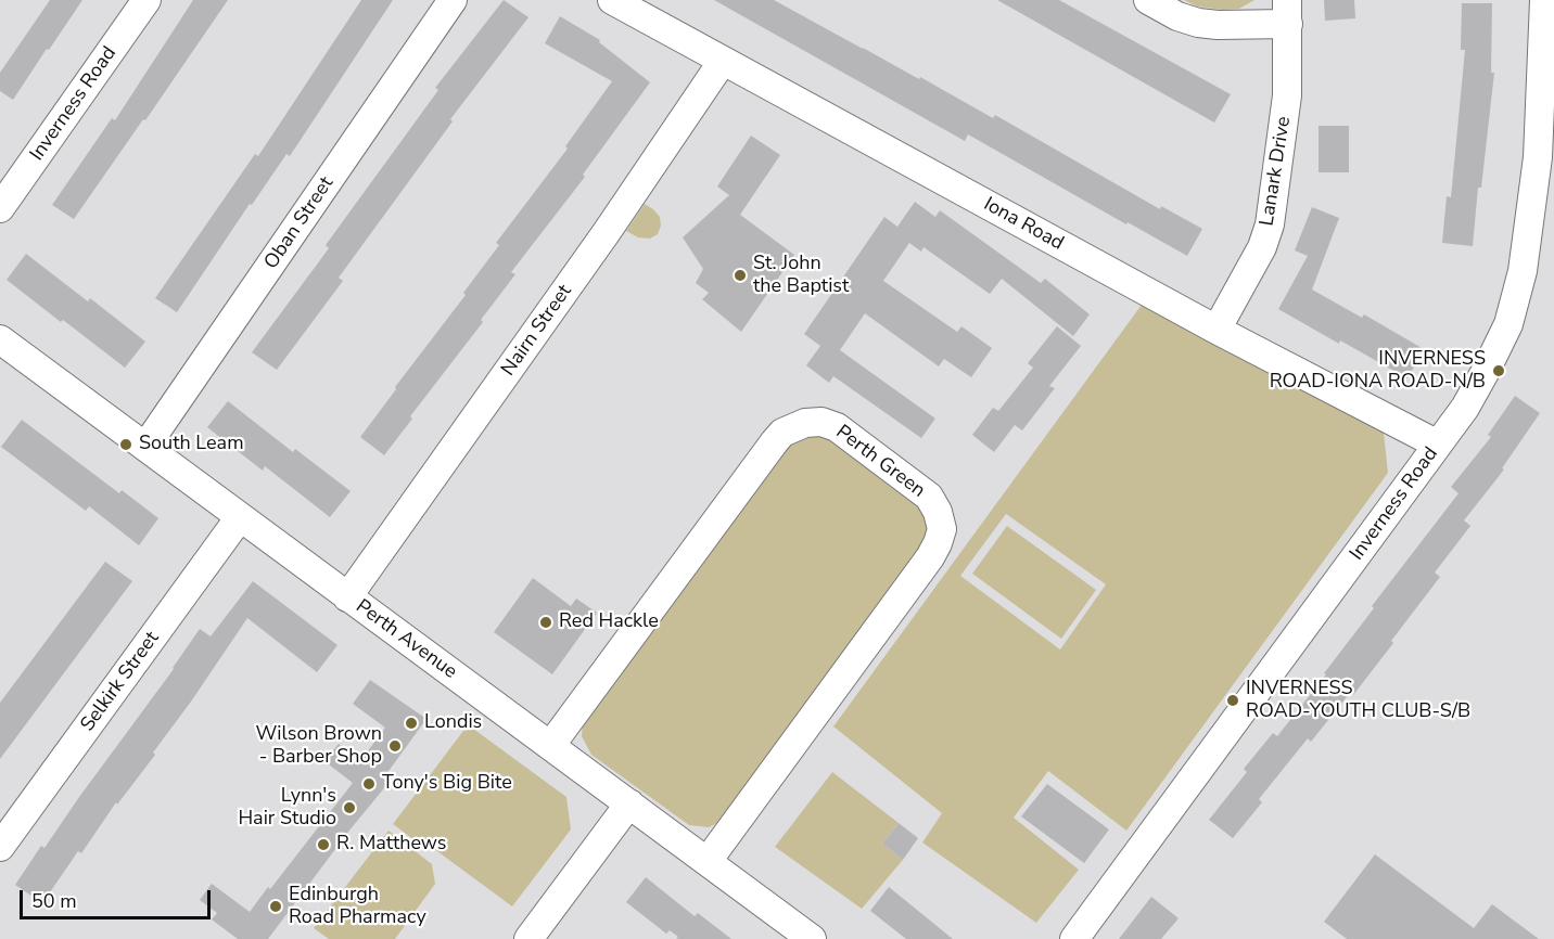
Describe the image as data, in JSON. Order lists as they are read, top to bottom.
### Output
{
  "streets": {
    "street": [
      "Inverness Road",
      "Lanark Drive",
      "Oban Street",
      "Iona Road",
      "Nairn Street",
      "Perth Green",
      "Perth Avenue",
      "Selkirk Street"
    ]
  },
  "crossings": [
    ["Inverness Road", "Iona Road"],
    ["Lanark Drive", "Iona Road"],
    ["Oban Street", "Perth Avenue"],
    ["Iona Road", "Nairn Street"],
    ["Nairn Street", "Perth Avenue"],
    ["Perth Green", "Perth Avenue"],
    ["Perth Avenue", "Selkirk Street"]
  ],
  "places": [
    "St. John the Baptist",
    "INVERNESS ROAD-IONA ROAD-N/B",
    "South Leam",
    "Red Hackle",
    "INVERNESS ROAD-YOUTH CLUB-S/B",
    "Londis",
    "Wilson Brown - Barber Shop",
    "Tony's Big Bite",
    "Lynn's Hair Studio",
    "R. Matthews",
    "Edinburgh Road Pharmacy"
  ],
  "scale_bar": "50 m"
}
